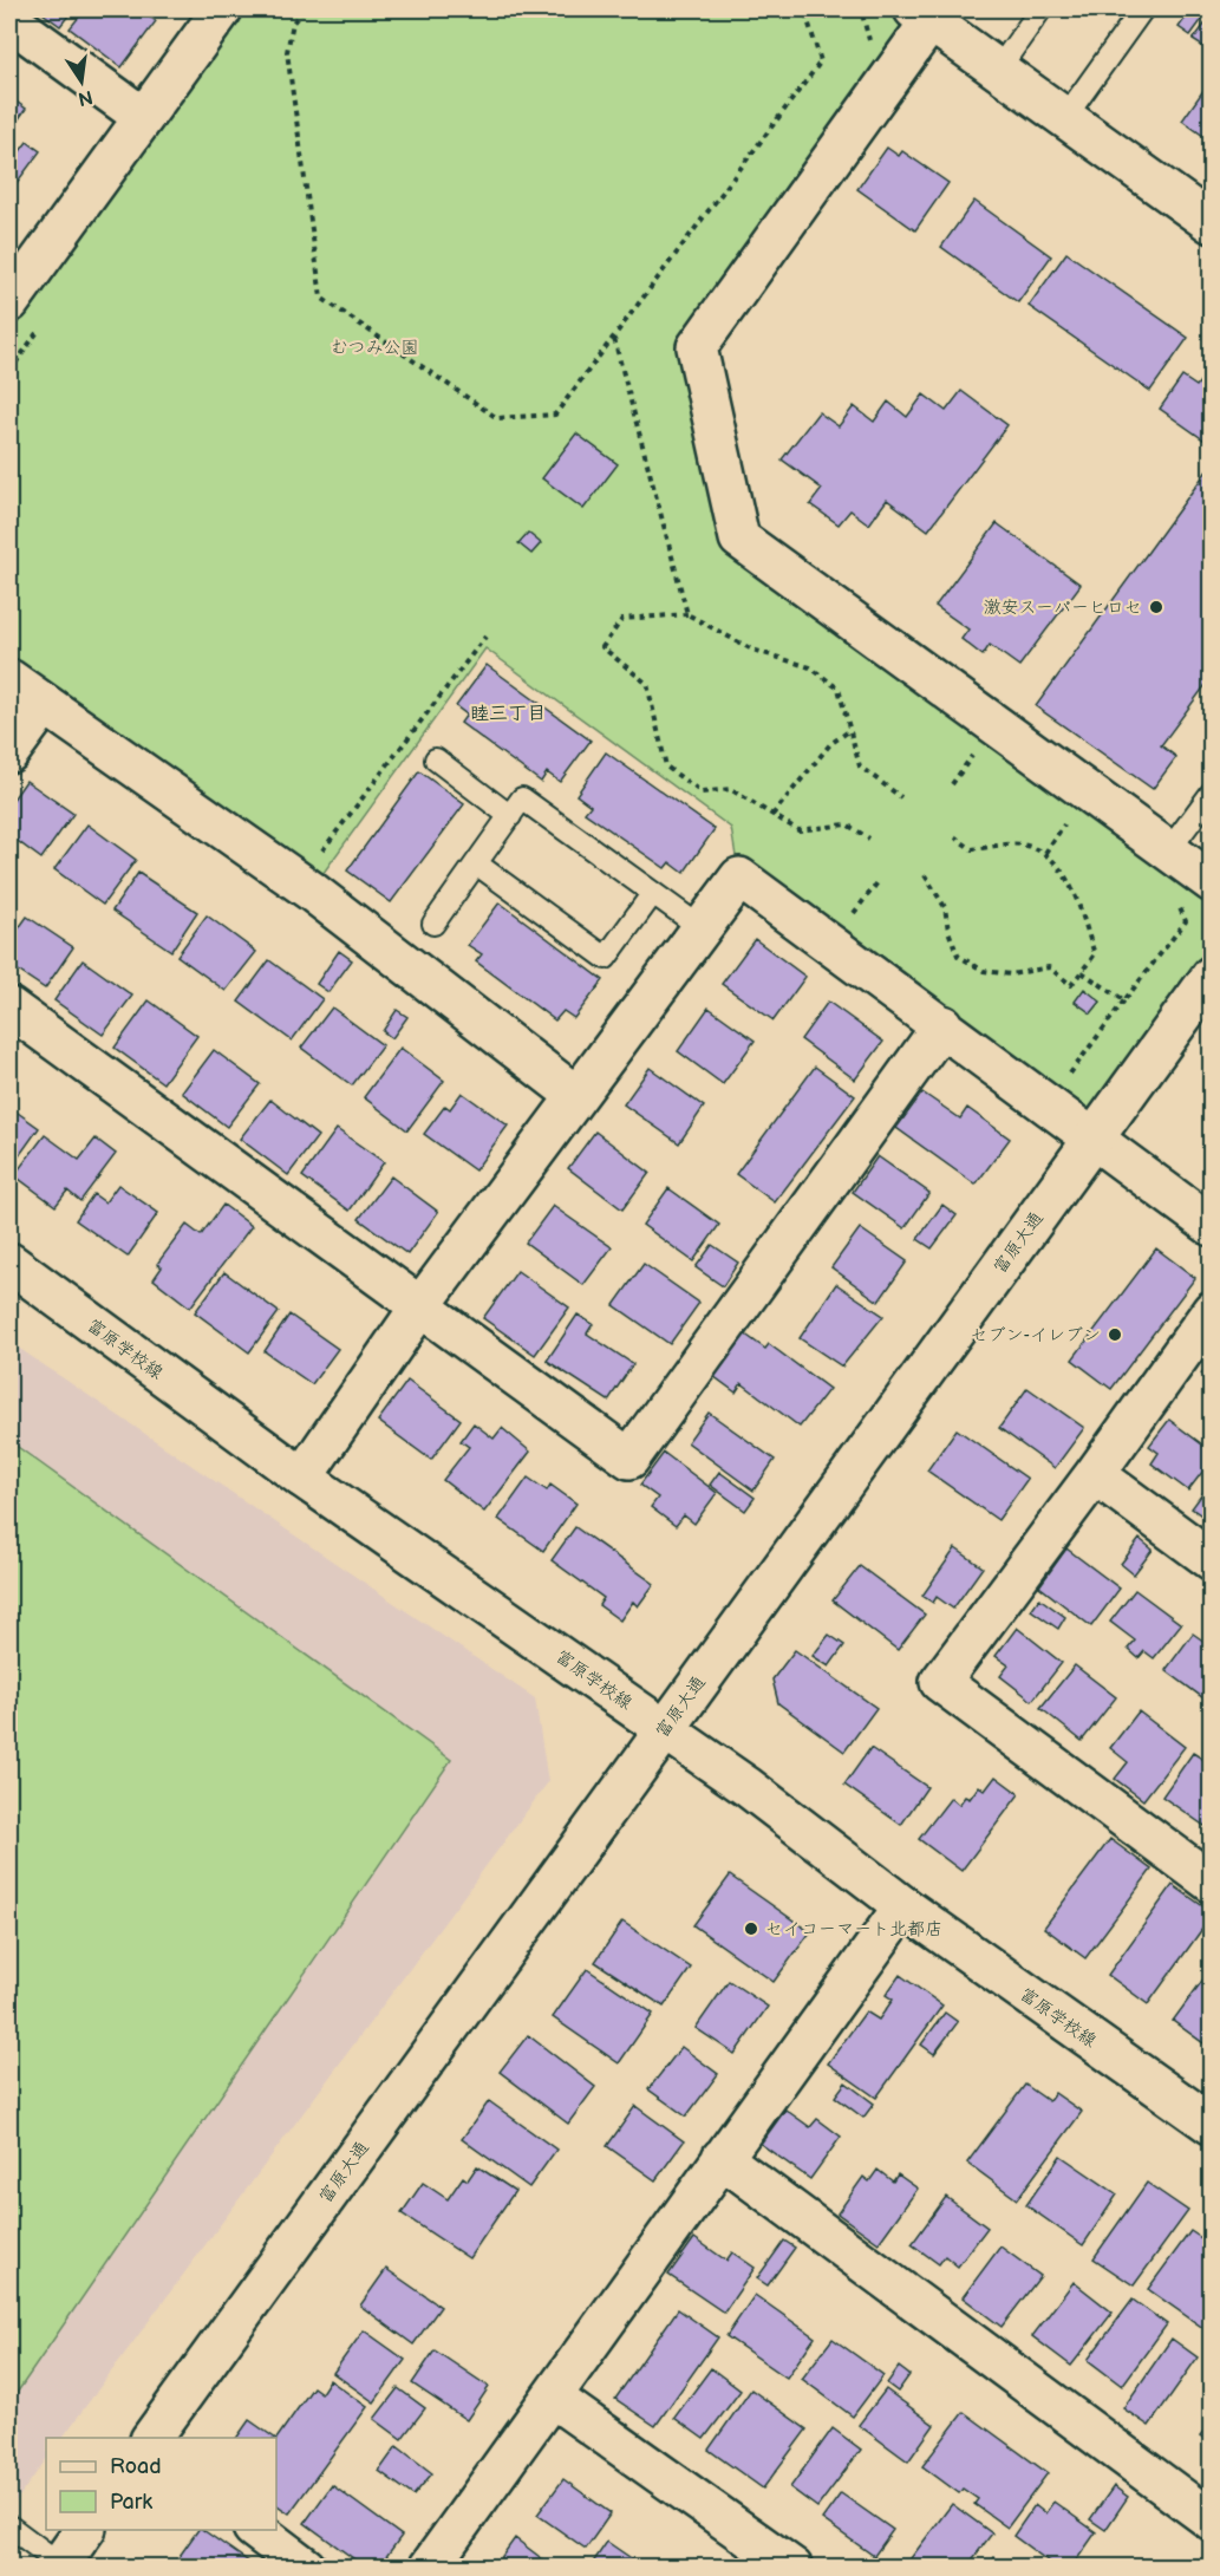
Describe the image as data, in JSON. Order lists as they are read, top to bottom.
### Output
{
  "streets": {
    "street": ["富原大通", "富原学校線"]
  },
  "crossings": [
    ["富原大通", "富原学校線"]
  ],
  "districts": ["睦三丁目"],
  "parks": ["むつみ公園"],
  "places": ["激安スーパーヒロセ", "セブン-イレブン", "セイコーマート北都店"],
  "legend": ["Road", "Park"],
  "north": "bottom"
}
